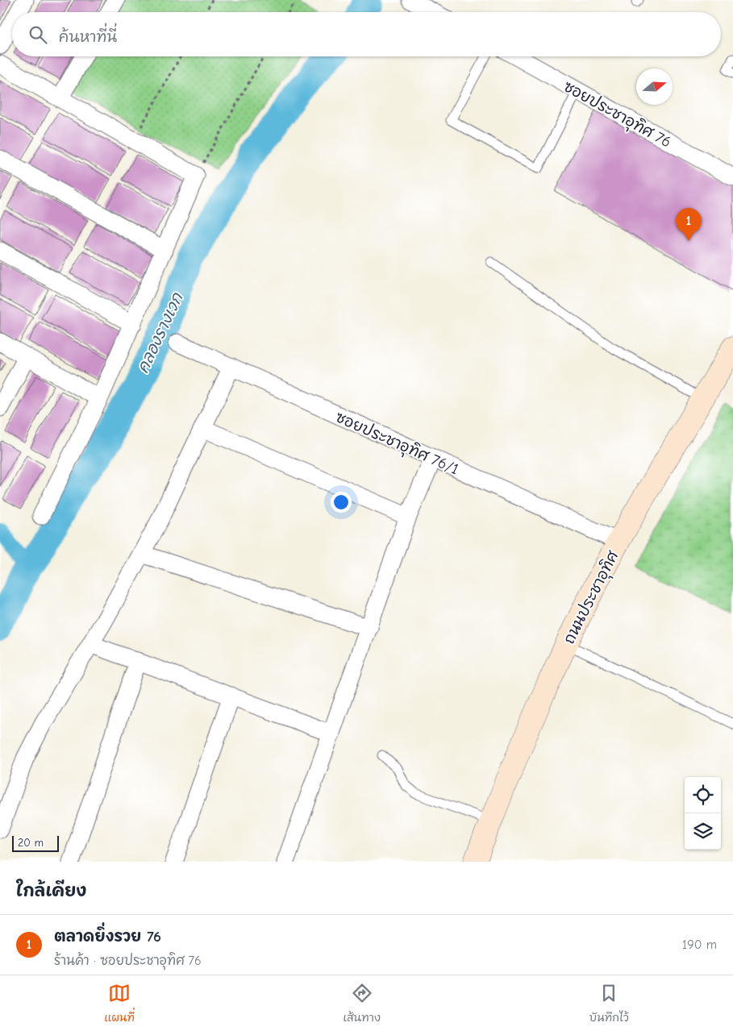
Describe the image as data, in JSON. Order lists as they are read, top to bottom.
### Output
{
  "streets": {
    "main road": ["ถนนประชาอุทิศ"],
    "street": ["ซอยประชาอุทิศ 76", "ซอยประชาอุทิศ 76/1"]
  },
  "crossings": [
    ["ซอยประชาอุทิศ 76/1", "ถนนประชาอุทิศ"]
  ],
  "water": ["คลองรางเวก"],
  "scale_bar": "20 m",
  "north": "right",
  "page": {
    "search": "ค้นหาที่นี่",
    "pins": "1",
    "scale": "20 m",
    "heading": "ใกล้เคียง",
    "list": [
      {
        "mark": "1",
        "name": "ตลาดยิ่งรวย 76",
        "note": "ร้านค้า · ซอยประชาอุทิศ 76",
        "value": "190 m"
      }
    ],
    "nav": ["แผนที่", "เส้นทาง", "บันทึกไว้"]
  }
}
